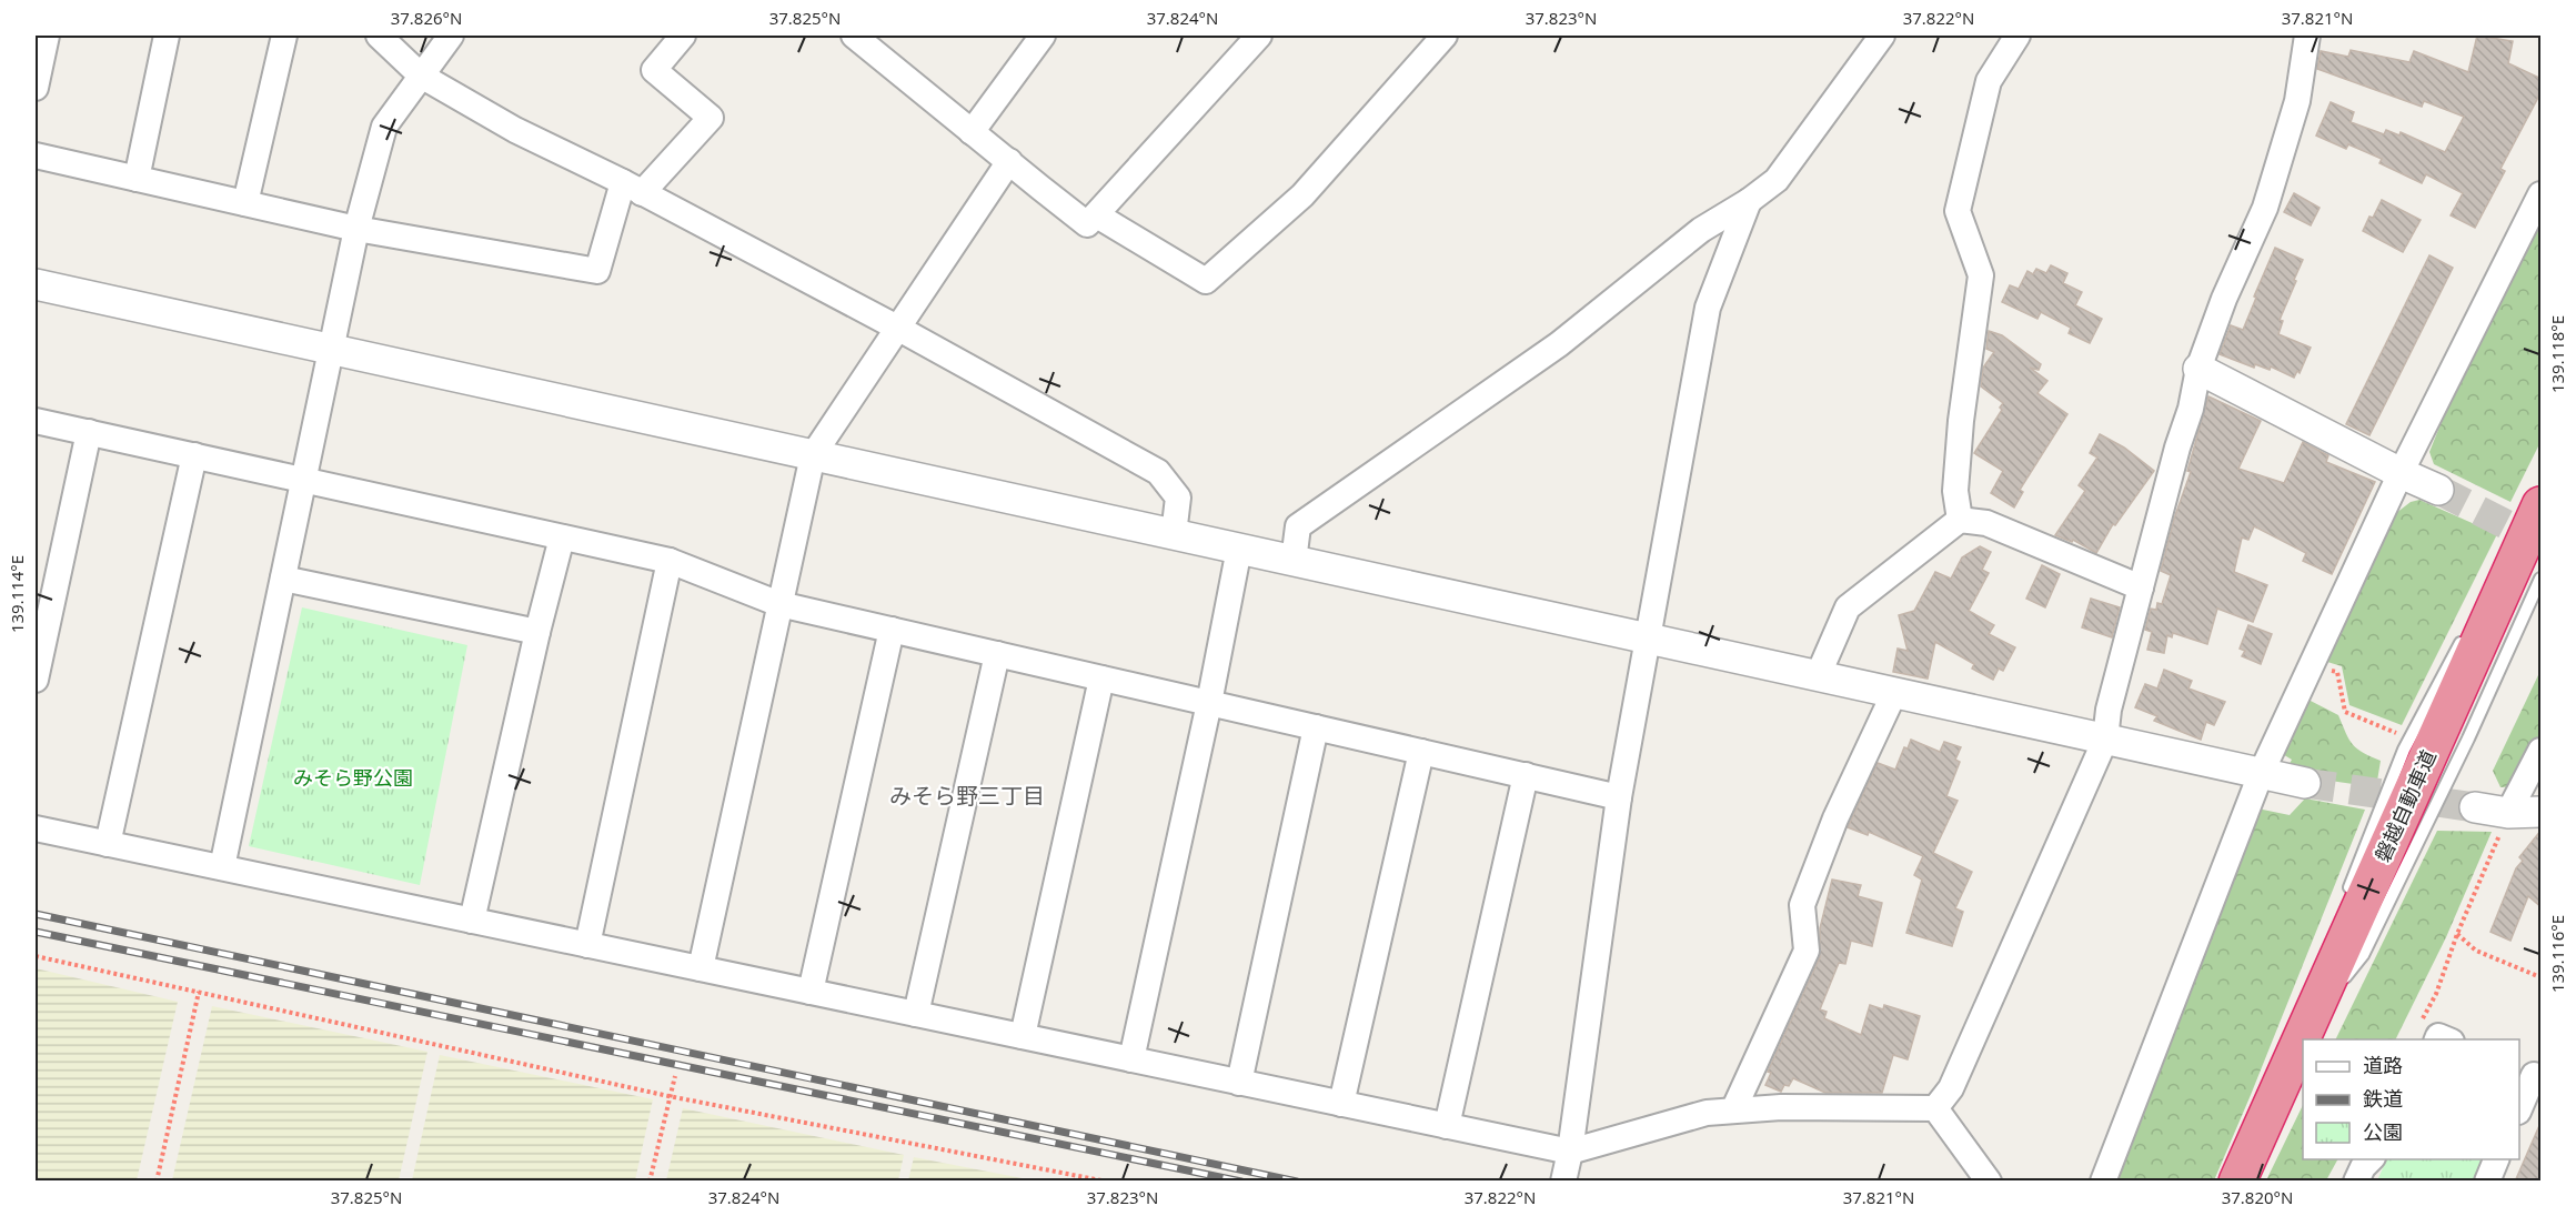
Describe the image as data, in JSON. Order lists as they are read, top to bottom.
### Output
{
  "streets": {
    "highway": ["磐越自動車道"]
  },
  "districts": ["みそら野三丁目"],
  "parks": ["みそら野公園"],
  "legend": ["道路", "鉄道", "公園"],
  "coordinates": [
    "37.826°N",
    "37.825°N",
    "37.824°N",
    "37.823°N",
    "37.822°N",
    "37.821°N",
    "139.118°E",
    "139.114°E",
    "139.116°E",
    "37.820°N"
  ]
}
